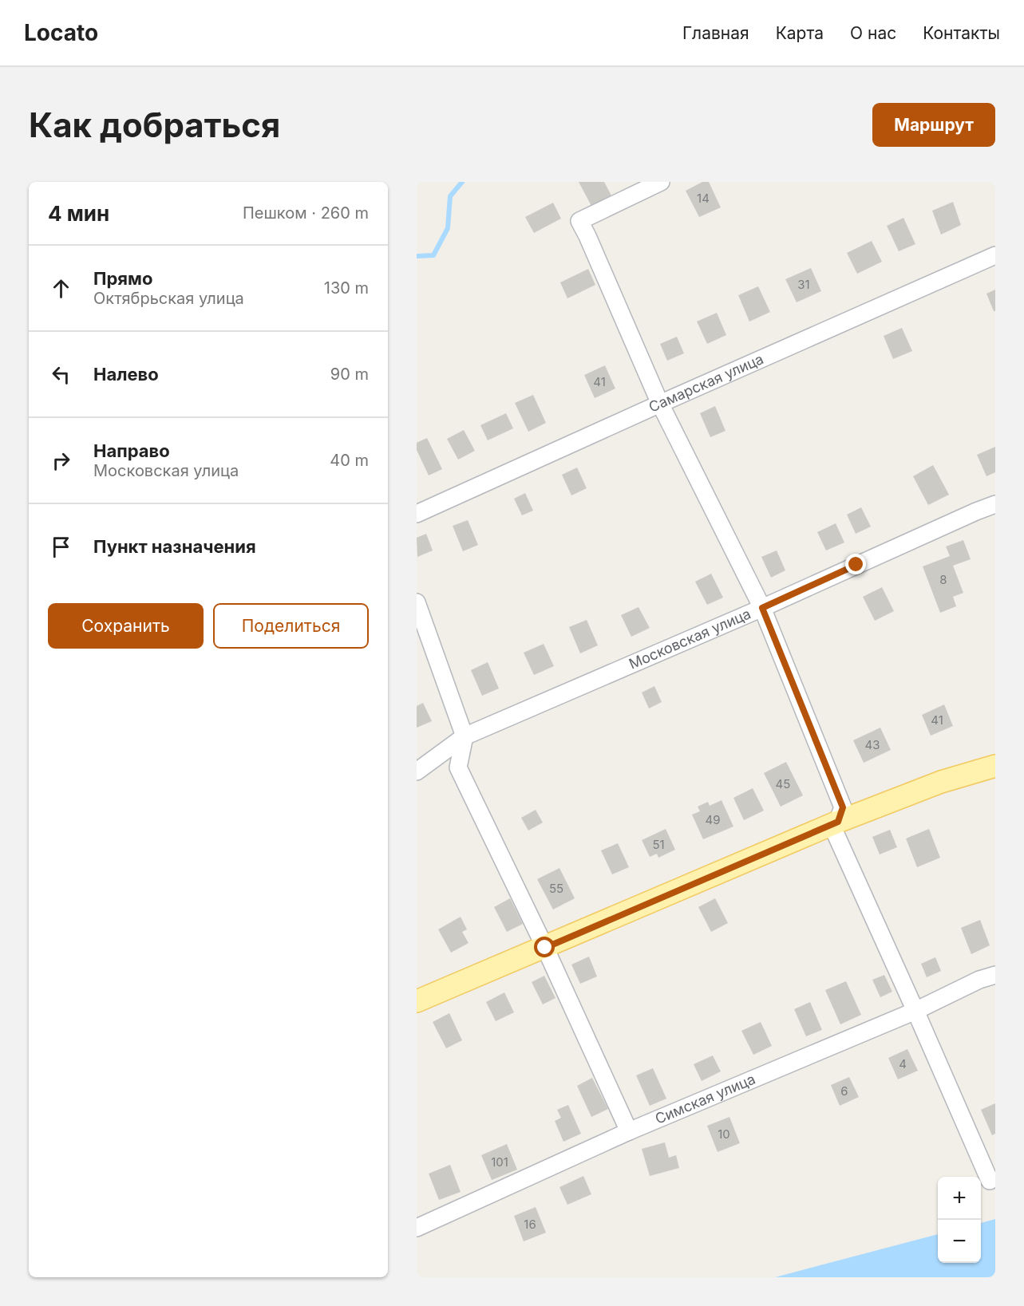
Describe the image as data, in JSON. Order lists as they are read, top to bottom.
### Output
{
  "streets": {
    "street": ["Самарская улица", "Московская улица", "Симская улица"]
  },
  "house_numbers": [
    "14",
    "31",
    "41",
    "8",
    "41",
    "43",
    "45",
    "49",
    "51",
    "55",
    "4",
    "6",
    "10",
    "101",
    "16"
  ],
  "page": {
    "header": "Locato",
    "nav": [
      "Главная",
      "Карта",
      "О нас",
      "Контакты"
    ],
    "buttons": [
      "Маршрут",
      ["Сохранить", "Поделиться"]
    ],
    "title": "Как добраться",
    "heading": ["4 мин", "Пешком · 260 m"],
    "list": [
      ["Прямо", "Октябрьская улица", "130 m"],
      ["Налево", "90 m"],
      ["Направо", "Московская улица", "40 m"],
      "Пункт назначения"
    ],
    "map_buttons": ["+", "−"]
  }
}
